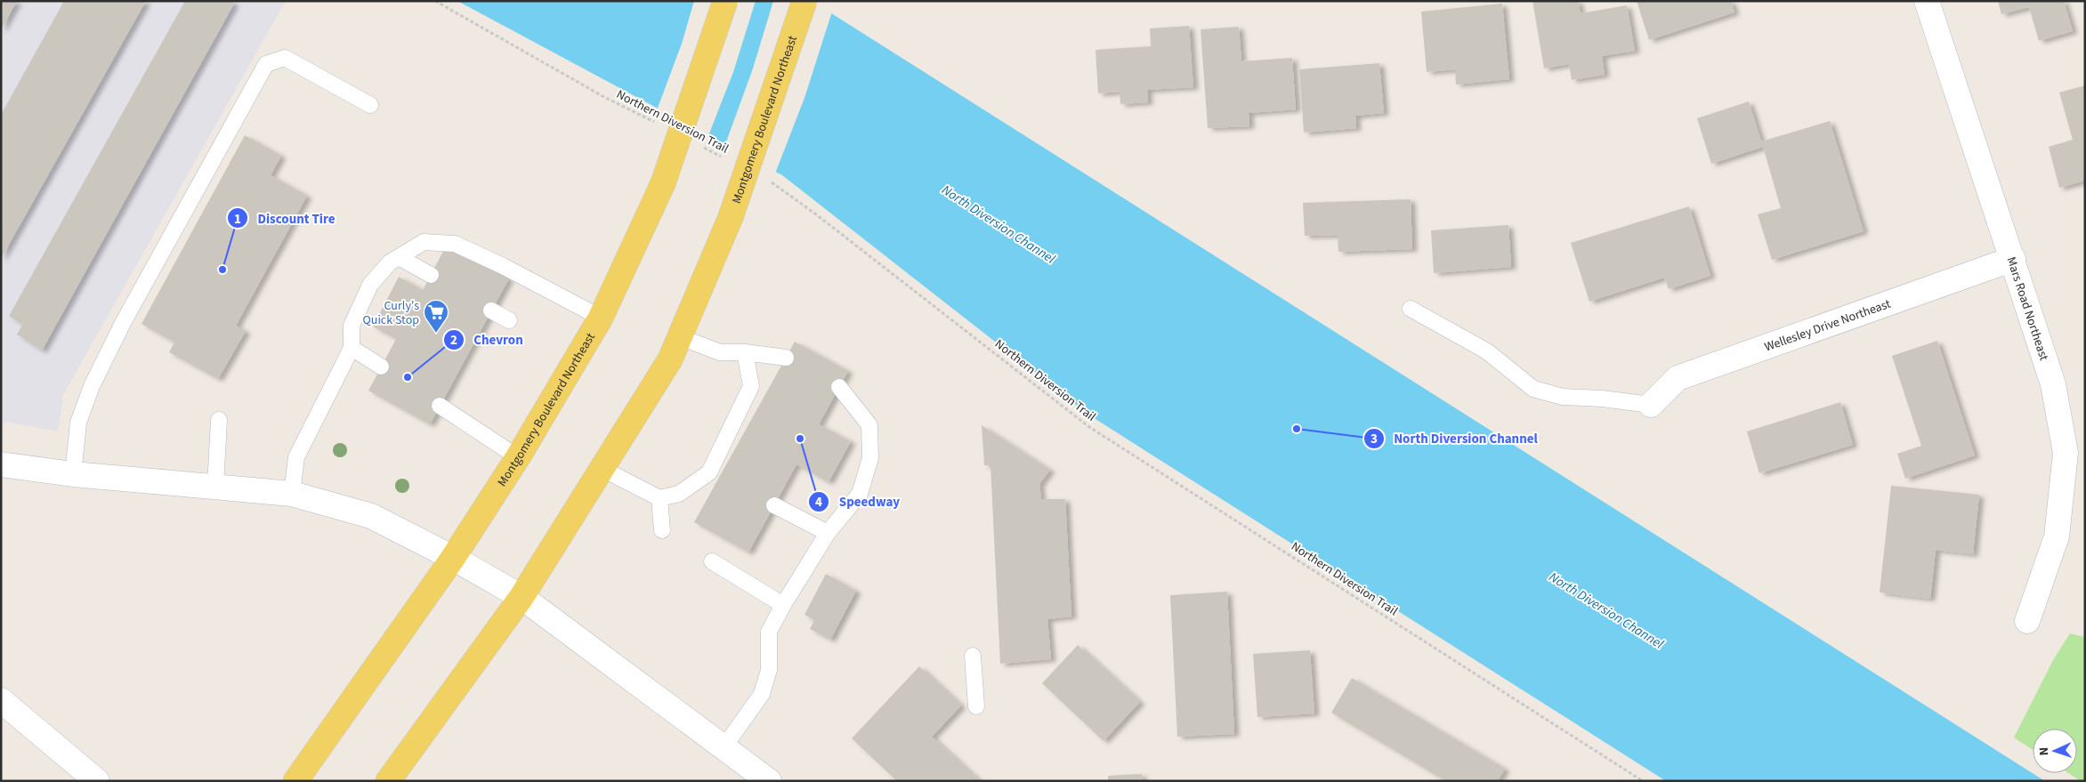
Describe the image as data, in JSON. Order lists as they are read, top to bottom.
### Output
{
  "streets": {
    "main road": ["Montgomery Boulevard Northeast"],
    "street": ["Mars Road Northeast", "Wellesley Drive Northeast"],
    "path": ["Northern Diversion Trail"]
  },
  "crossings": [
    ["Mars Road Northeast", "Wellesley Drive Northeast"]
  ],
  "water": ["North Diversion Channel"],
  "places": {
    "other": [
      "Discount Tire",
      "Chevron",
      "North Diversion Channel",
      "Speedway"
    ],
    "supermarket": ["Curly's Quick Stop"]
  },
  "north": "left"
}
